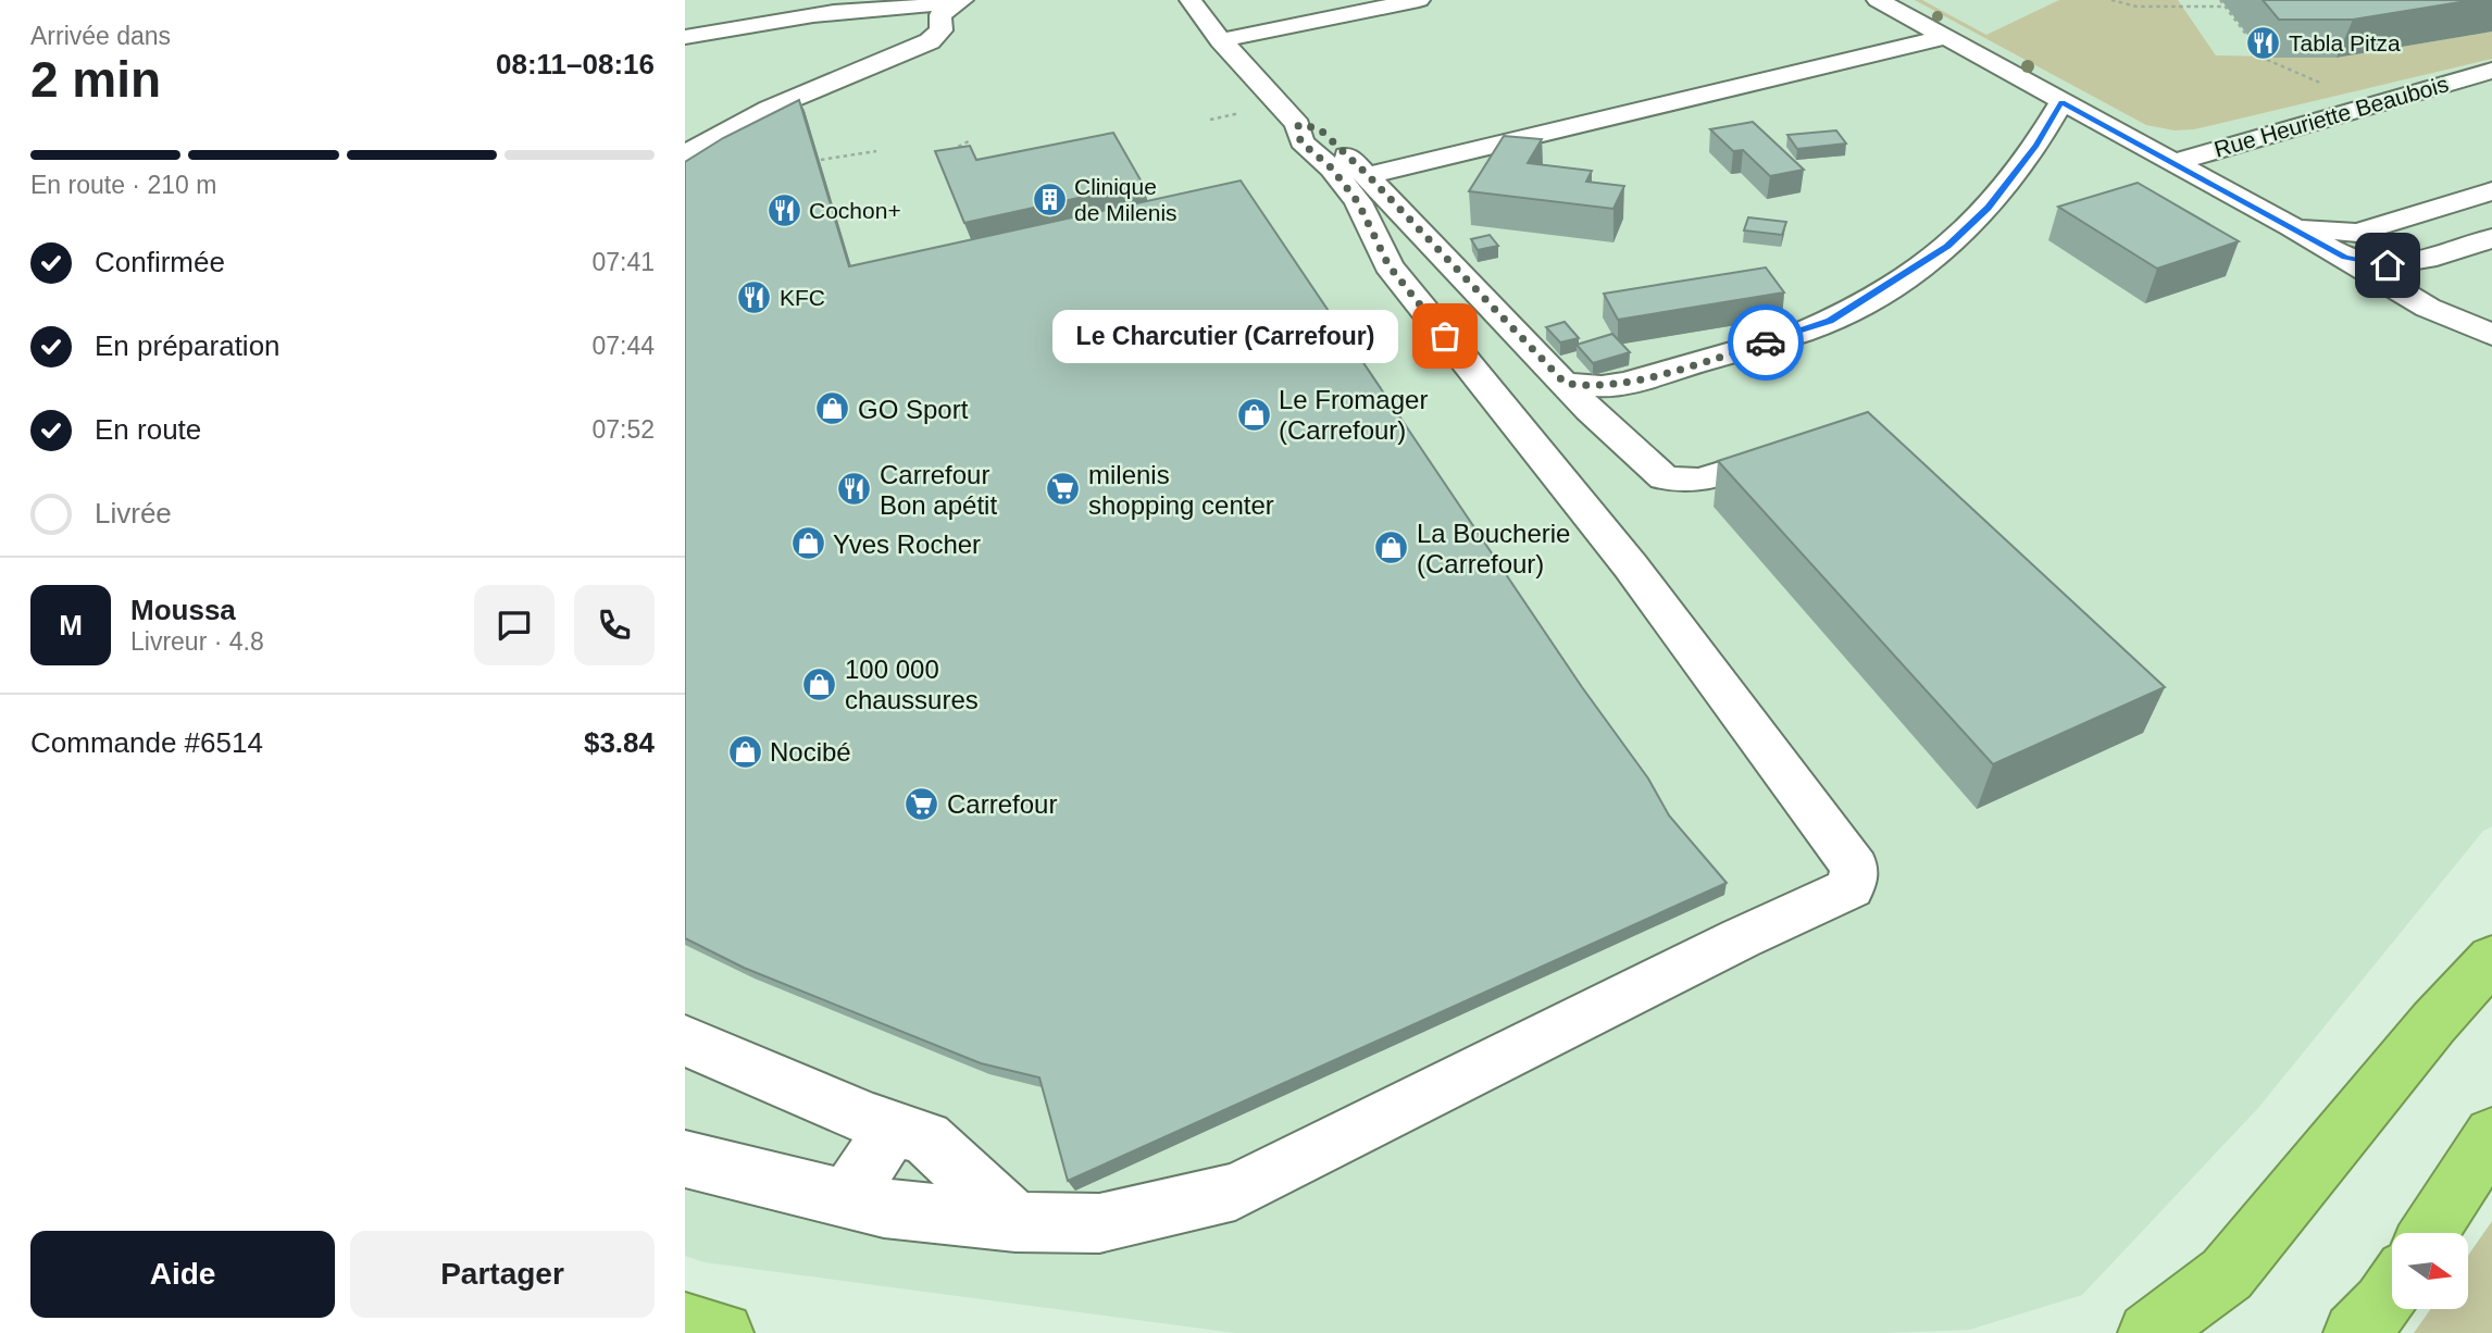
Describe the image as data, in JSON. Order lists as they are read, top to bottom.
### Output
{
  "streets": {
    "street": ["Rue Heuriette Beaubois"]
  },
  "places": {
    "restaurant": [
      "Tabla Pitza",
      "Cochon+",
      "KFC",
      "Carrefour Bon apétit"
    ],
    "building": ["Clinique de Milenis"],
    "other": ["Le Charcutier (Carrefour)"],
    "shop": [
      "GO Sport",
      "Le Fromager (Carrefour)",
      "Yves Rocher",
      "La Boucherie (Carrefour)",
      "100 000 chaussures",
      "Nocibé"
    ],
    "supermarket": ["milenis shopping center", "Carrefour"]
  },
  "north": "right",
  "page": {
    "heading": ["2 min", "Arrivée dans", "08:11–08:16"],
    "panel": [
      "Moussa",
      "Livreur · 4.8",
      "Commande #6514",
      "$3.84"
    ],
    "bar": "En route · 210 m",
    "list": [
      ["Confirmée", "07:41"],
      ["En préparation", "07:44"],
      ["En route", "07:52"],
      "Livrée"
    ],
    "bubble": "Le Charcutier (Carrefour)",
    "round": "M",
    "buttons": ["Aide", "Partager"]
  }
}
